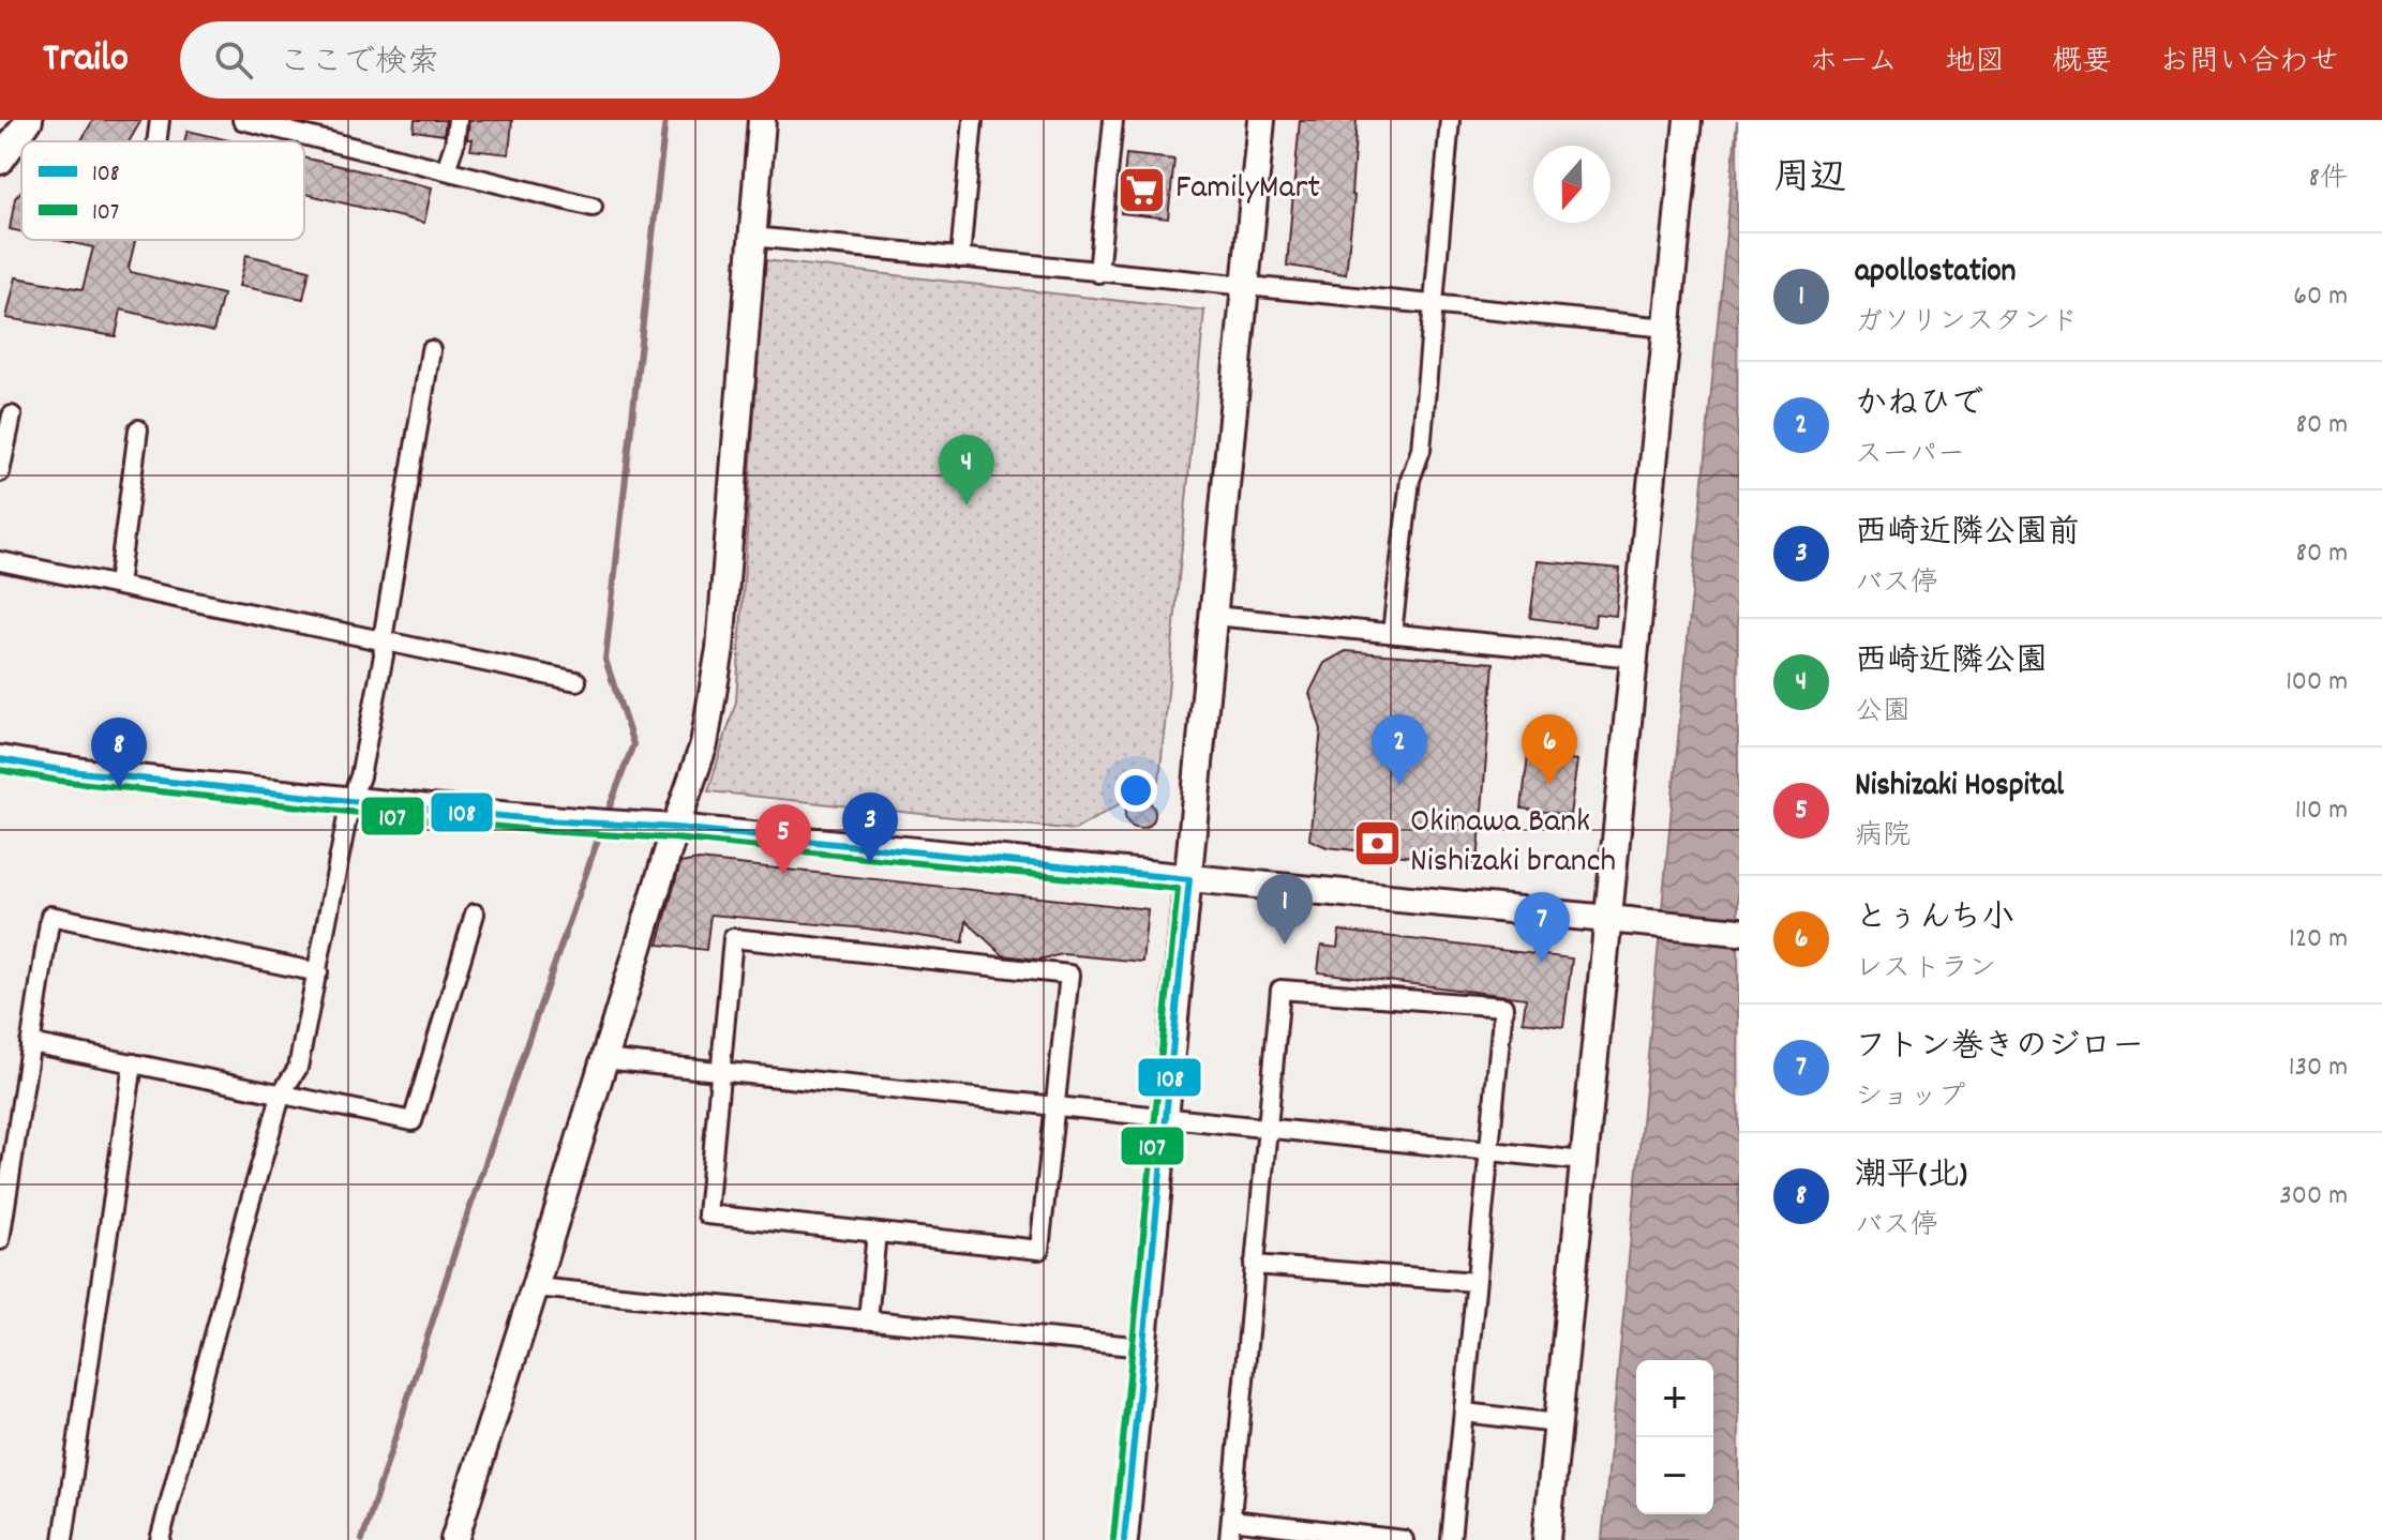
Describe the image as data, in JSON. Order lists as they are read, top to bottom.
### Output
{
  "places": {
    "supermarket": ["FamilyMart"],
    "bank": ["Okinawa Bank Nishizaki branch"]
  },
  "lines": ["transit line 108", "transit line 107"],
  "legend": ["108", "107"],
  "north": "bottom",
  "page": {
    "header": "Trailo",
    "search": "ここで検索",
    "nav": [
      "ホーム",
      "地図",
      "概要",
      "お問い合わせ"
    ],
    "heading": ["周辺", "8件"],
    "list": [
      {
        "mark": "1",
        "name": "apollostation",
        "note": "ガソリンスタンド",
        "value": "60 m"
      },
      {
        "mark": "2",
        "name": "かねひで",
        "note": "スーパー",
        "value": "80 m"
      },
      {
        "mark": "3",
        "name": "西崎近隣公園前",
        "note": "バス停",
        "value": "80 m"
      },
      {
        "mark": "4",
        "name": "西崎近隣公園",
        "note": "公園",
        "value": "100 m"
      },
      {
        "mark": "5",
        "name": "Nishizaki Hospital",
        "note": "病院",
        "value": "110 m"
      },
      {
        "mark": "6",
        "name": "とぅんち小",
        "note": "レストラン",
        "value": "120 m"
      },
      {
        "mark": "7",
        "name": "フトン巻きのジロー",
        "note": "ショップ",
        "value": "130 m"
      },
      {
        "mark": "8",
        "name": "潮平(北)",
        "note": "バス停",
        "value": "300 m"
      }
    ],
    "pins": [
      "4",
      "2",
      "6",
      "8",
      "3",
      "5",
      "1",
      "7"
    ],
    "map_buttons": ["+", "−"]
  }
}
